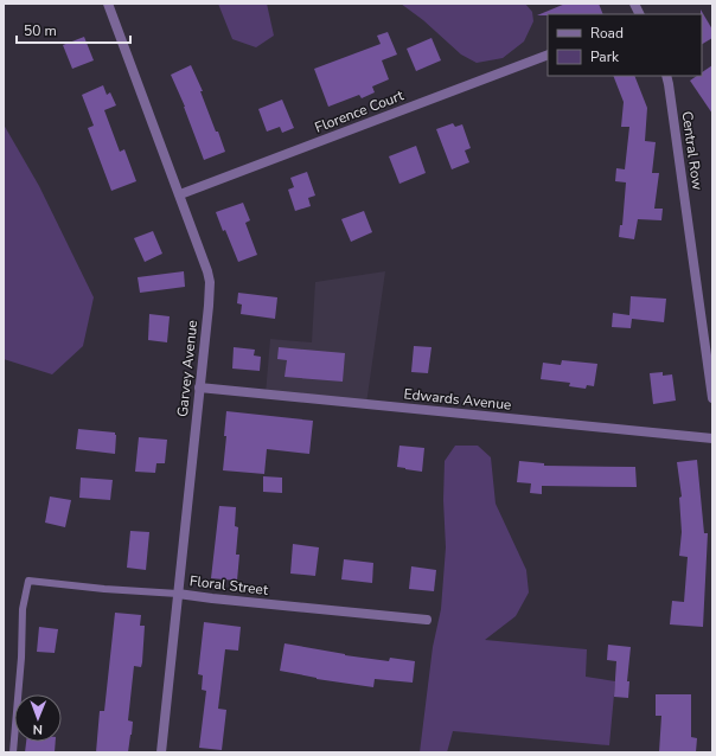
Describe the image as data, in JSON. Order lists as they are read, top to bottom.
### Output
{
  "streets": {
    "street": [
      "Florence Court",
      "Central Row",
      "Garvey Avenue",
      "Edwards Avenue",
      "Floral Street"
    ]
  },
  "crossings": [
    ["Florence Court", "Garvey Avenue"],
    ["Garvey Avenue", "Edwards Avenue"],
    ["Garvey Avenue", "Floral Street"]
  ],
  "legend": ["Road", "Park"],
  "scale_bar": "50 m",
  "north": "bottom"
}
